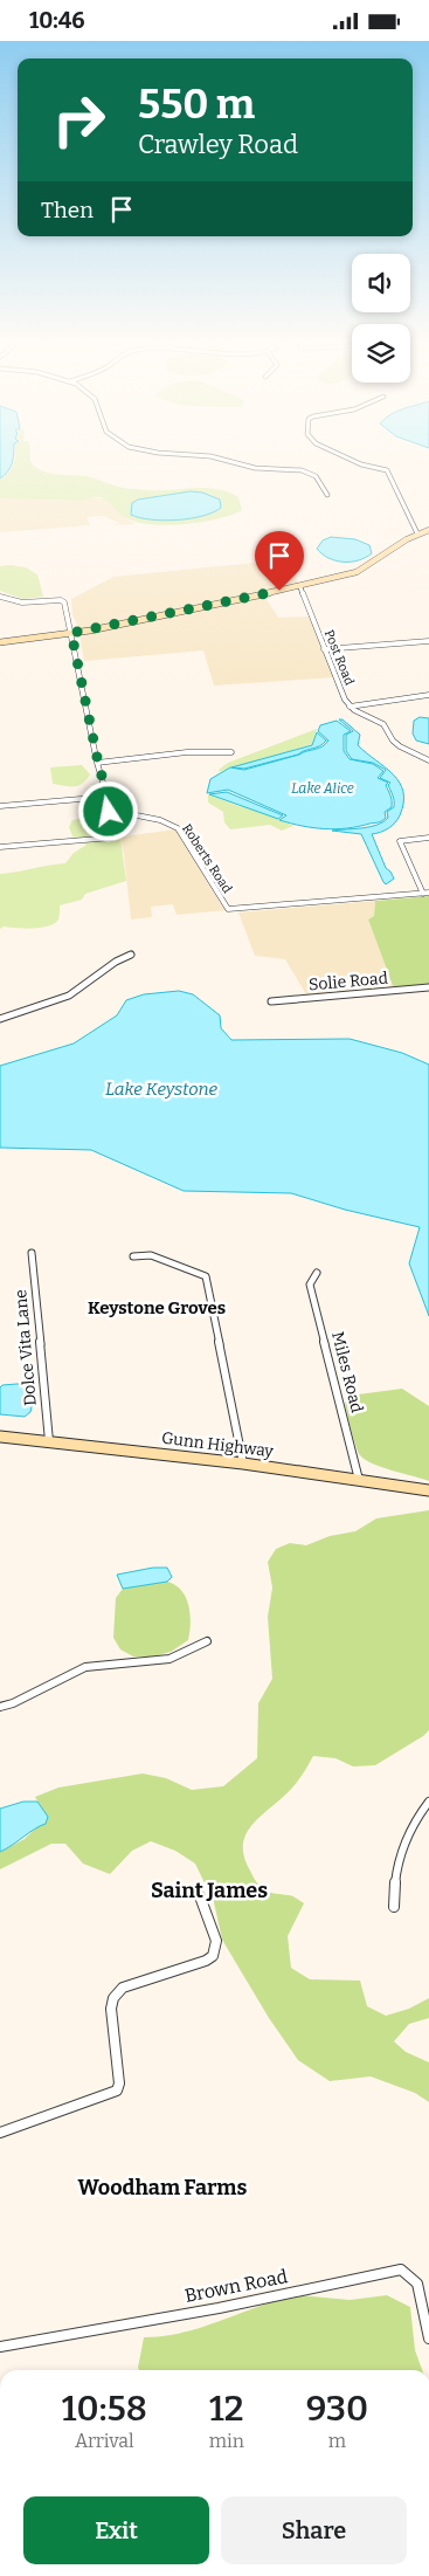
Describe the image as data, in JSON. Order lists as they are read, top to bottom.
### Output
{
  "streets": {
    "street": [
      "Post Road",
      "Roberts Road",
      "Solie Road",
      "Dolce Vita Lane",
      "Miles Road",
      "Gunn Highway",
      "Brown Road"
    ]
  },
  "crossings": [
    ["Dolce Vita Lane", "Gunn Highway"],
    ["Miles Road", "Gunn Highway"]
  ],
  "districts": ["Keystone Groves", "Saint James", "Woodham Farms"],
  "water": ["Lake Alice", "Lake Keystone"],
  "page": {
    "status": "10:46",
    "turn": ["550 m", "Crawley Road"],
    "then": "Then",
    "eta": [
      "10:58",
      "Arrival",
      "12",
      "min",
      "930",
      "m"
    ],
    "buttons": ["Exit", "Share"]
  }
}
